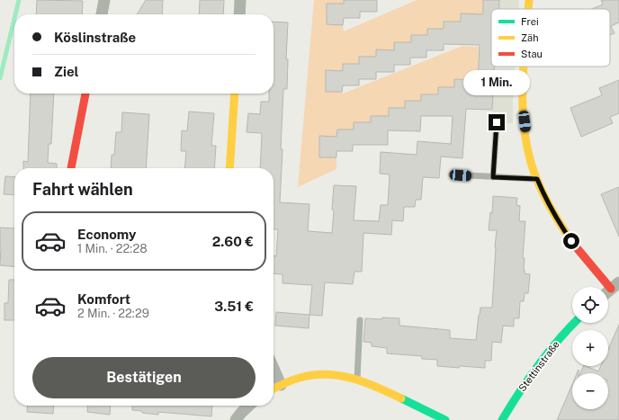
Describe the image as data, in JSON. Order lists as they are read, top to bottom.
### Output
{
  "streets": {
    "street": ["Stettinstraße"]
  },
  "legend": ["Frei", "Zäh", "Stau"],
  "page": {
    "banner": ["Köslinstraße", "Ziel"],
    "bubble": "1 Min.",
    "heading": "Fahrt wählen",
    "list": [
      {
        "name": "Economy",
        "note": "1 Min. · 22:28",
        "value": "2.60 €"
      },
      {
        "name": "Komfort",
        "note": "2 Min. · 22:29",
        "value": "3.51 €"
      }
    ],
    "map_buttons": ["+", "−"],
    "buttons": "Bestätigen"
  }
}
